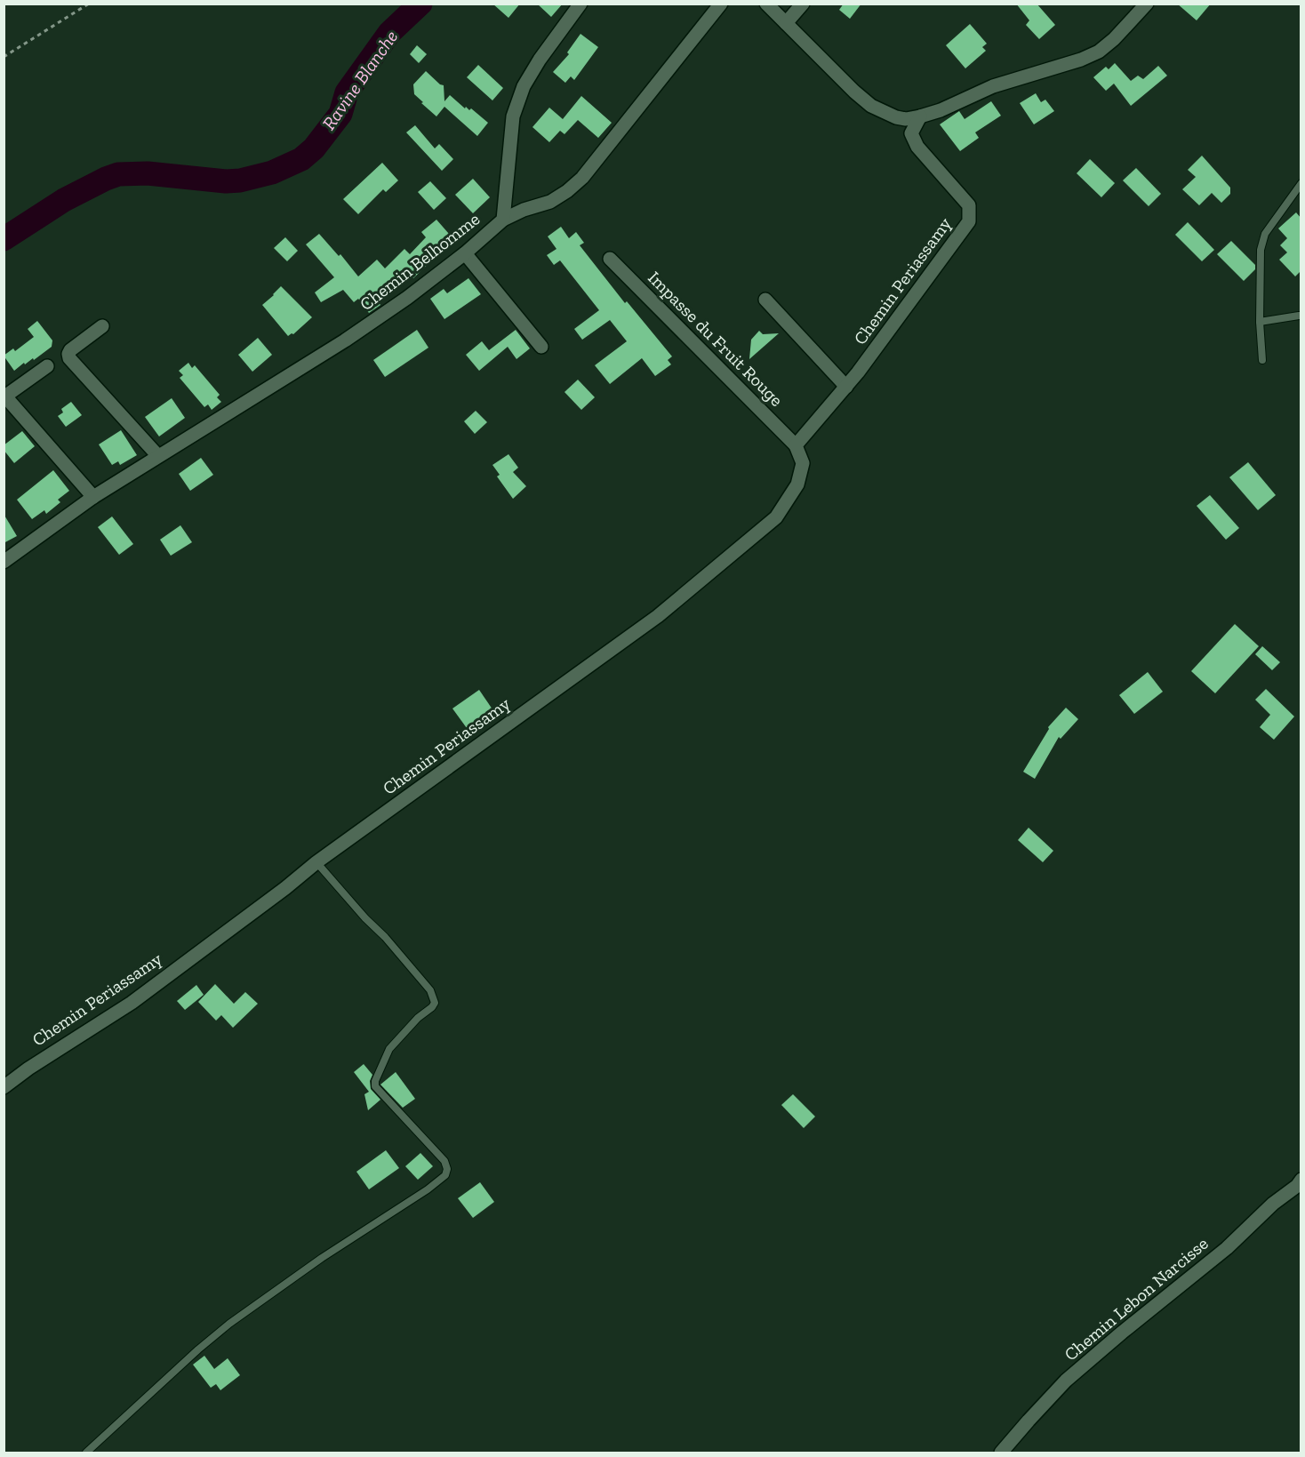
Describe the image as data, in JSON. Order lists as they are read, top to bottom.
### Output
{
  "streets": {
    "street": [
      "Chemin Belhomme",
      "Chemin Periassamy",
      "Impasse du Fruit Rouge",
      "Chemin Lebon Narcisse"
    ]
  },
  "crossings": [
    ["Chemin Periassamy", "Impasse du Fruit Rouge"]
  ],
  "water": ["Ravine Blanche"]
}
